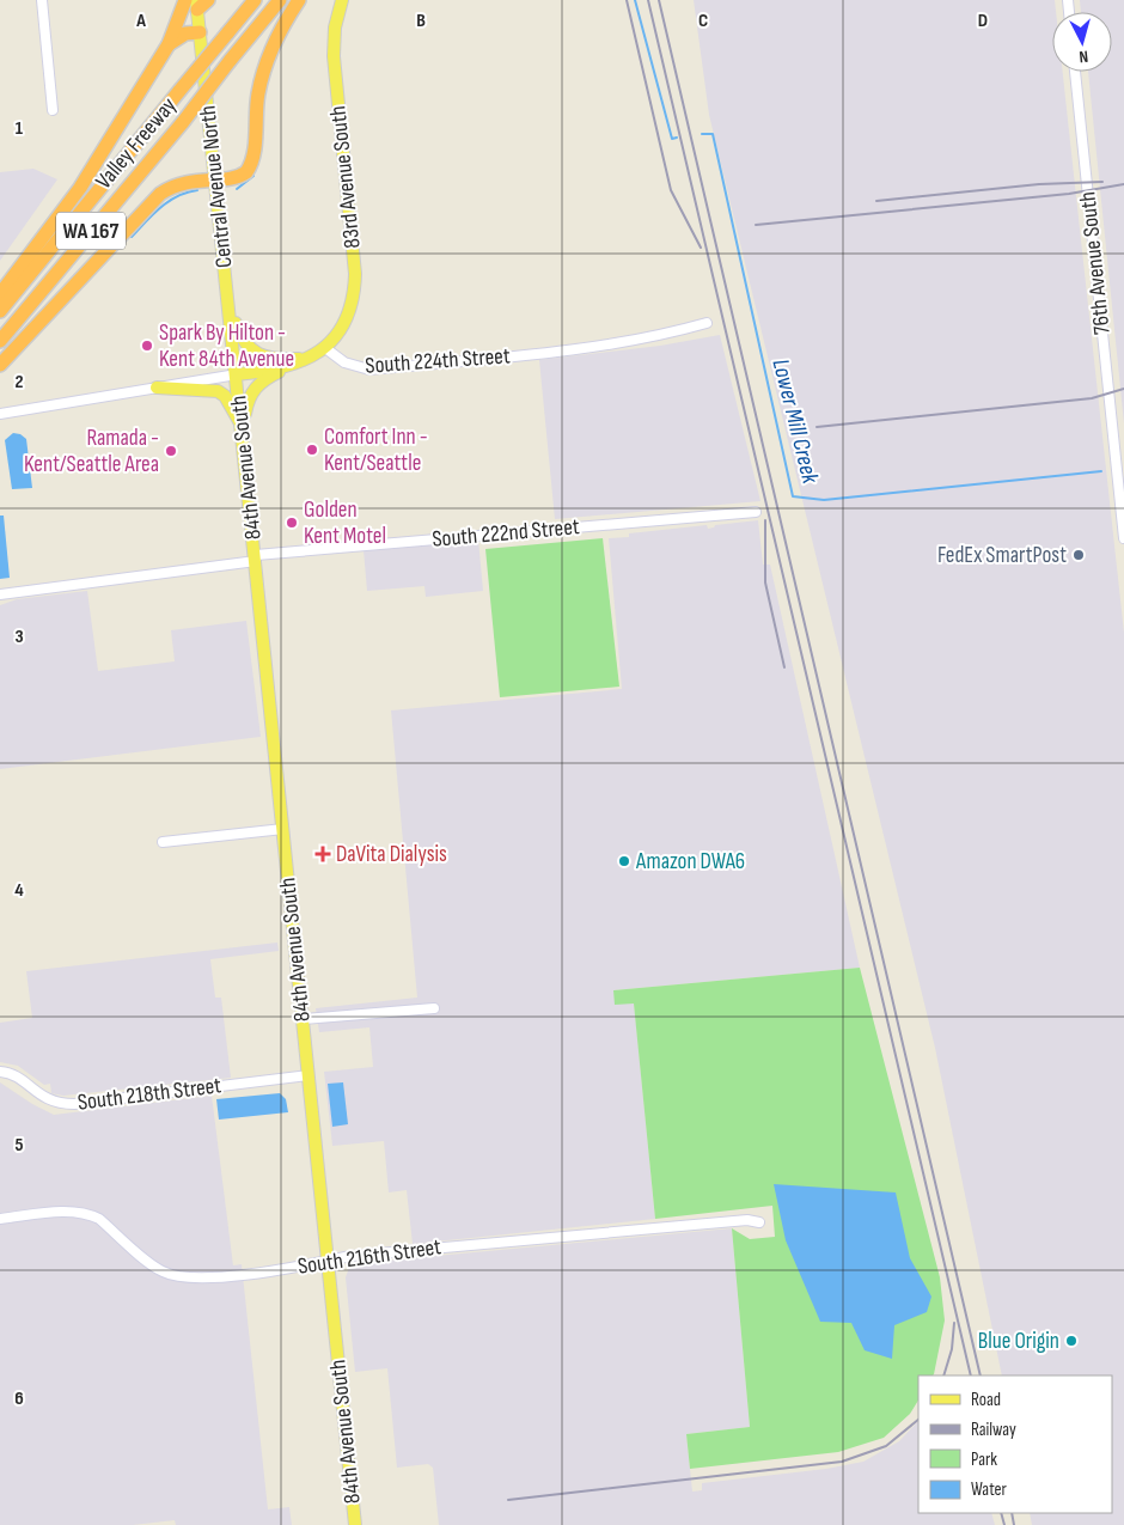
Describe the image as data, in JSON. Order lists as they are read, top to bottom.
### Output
{
  "streets": {
    "highway": ["Valley Freeway", "WA 167"],
    "main road": ["83rd Avenue South", "Central Avenue North", "84th Avenue South"],
    "street": [
      "76th Avenue South",
      "South 224th Street",
      "South 222nd Street",
      "South 218th Street",
      "South 216th Street"
    ]
  },
  "crossings": [
    ["83rd Avenue South", "South 224th Street"],
    ["Central Avenue North", "84th Avenue South"],
    ["84th Avenue South", "South 222nd Street"],
    ["84th Avenue South", "South 218th Street"],
    ["84th Avenue South", "South 216th Street"]
  ],
  "water": ["Lower Mill Creek"],
  "places": {
    "other": [
      "Spark By Hilton - Kent 84th Avenue",
      "Comfort Inn - Kent/Seattle",
      "Ramada - Kent/Seattle Area",
      "Golden Kent Motel",
      "FedEx SmartPost",
      "Amazon DWA6",
      "Blue Origin"
    ],
    "health": ["DaVita Dialysis"]
  },
  "legend": [
    "Road",
    "Railway",
    "Park",
    "Water"
  ],
  "north": "bottom",
  "grid": {
    "columns": [
      "A",
      "B",
      "C",
      "D"
    ],
    "rows": [
      "1",
      "2",
      "3",
      "4",
      "5",
      "6"
    ]
  }
}
